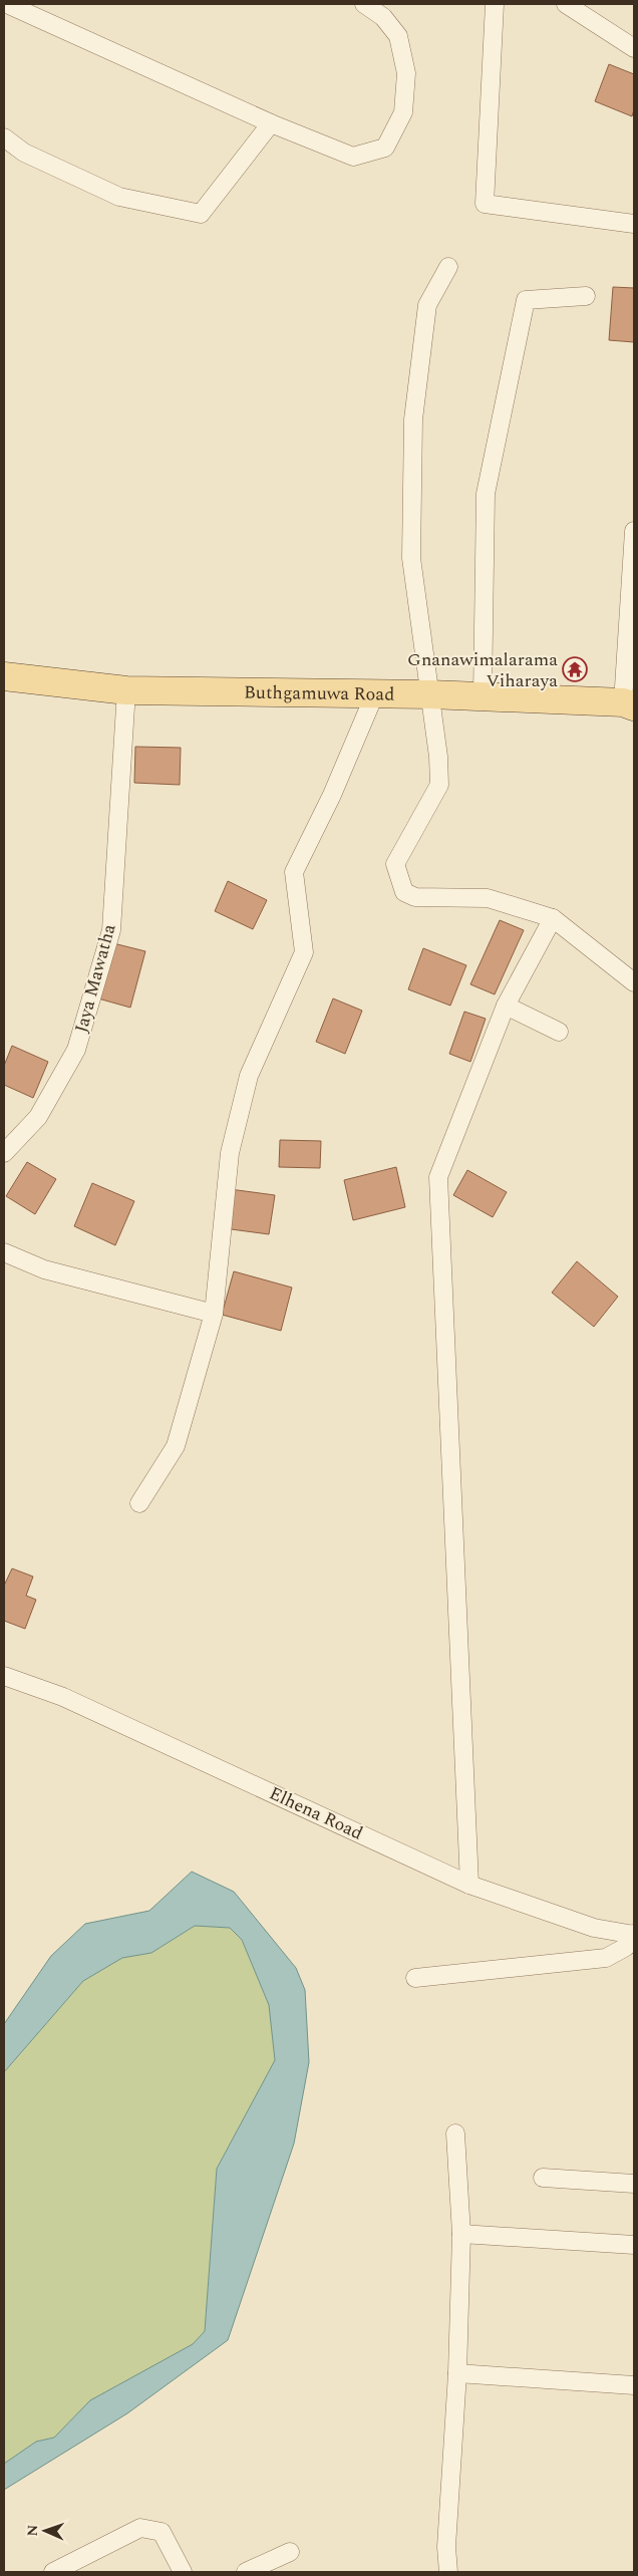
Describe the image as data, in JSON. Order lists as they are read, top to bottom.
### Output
{
  "streets": {
    "main road": ["Buthgamuwa Road"],
    "street": ["Jaya Mawatha", "Elhena Road"]
  },
  "crossings": [
    ["Buthgamuwa Road", "Jaya Mawatha"]
  ],
  "places": {
    "temple": ["Gnanawimalarama Viharaya"]
  },
  "north": "left"
}
